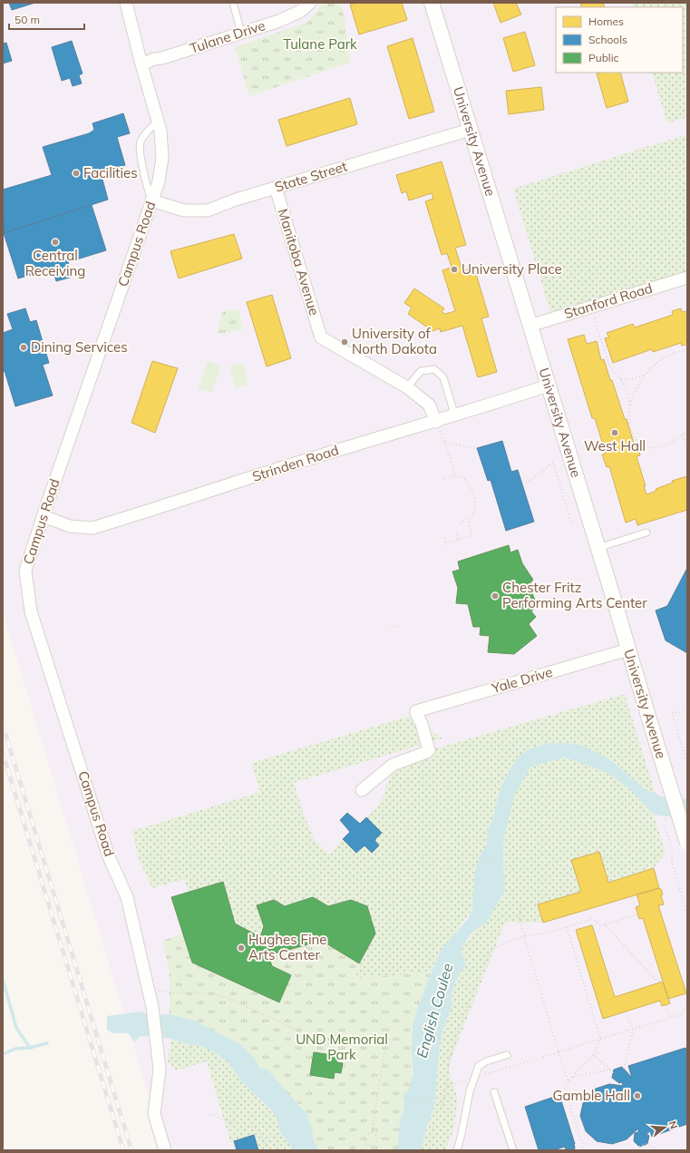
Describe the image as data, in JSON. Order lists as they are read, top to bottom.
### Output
{
  "streets": {
    "street": [
      "Tulane Drive",
      "University Avenue",
      "State Street",
      "Campus Road",
      "Manitoba Avenue",
      "Stanford Road",
      "Strinden Road",
      "Yale Drive"
    ]
  },
  "crossings": [
    ["Tulane Drive", "Campus Road"],
    ["University Avenue", "State Street"],
    ["University Avenue", "Stanford Road"],
    ["University Avenue", "Strinden Road"],
    ["University Avenue", "Yale Drive"],
    ["State Street", "Campus Road"],
    ["State Street", "Manitoba Avenue"],
    ["Campus Road", "Strinden Road"]
  ],
  "water": ["English Coulee"],
  "parks": ["Tulane Park", "UND Memorial Park"],
  "places": [
    "Facilities",
    "Central Receiving",
    "University Place",
    "University of North Dakota",
    "Dining Services",
    "West Hall",
    "Chester Fritz Performing Arts Center",
    "Hughes Fine Arts Center",
    "Gamble Hall"
  ],
  "legend": ["Homes", "Schools", "Public"],
  "scale_bar": "50 m",
  "north": "right"
}
